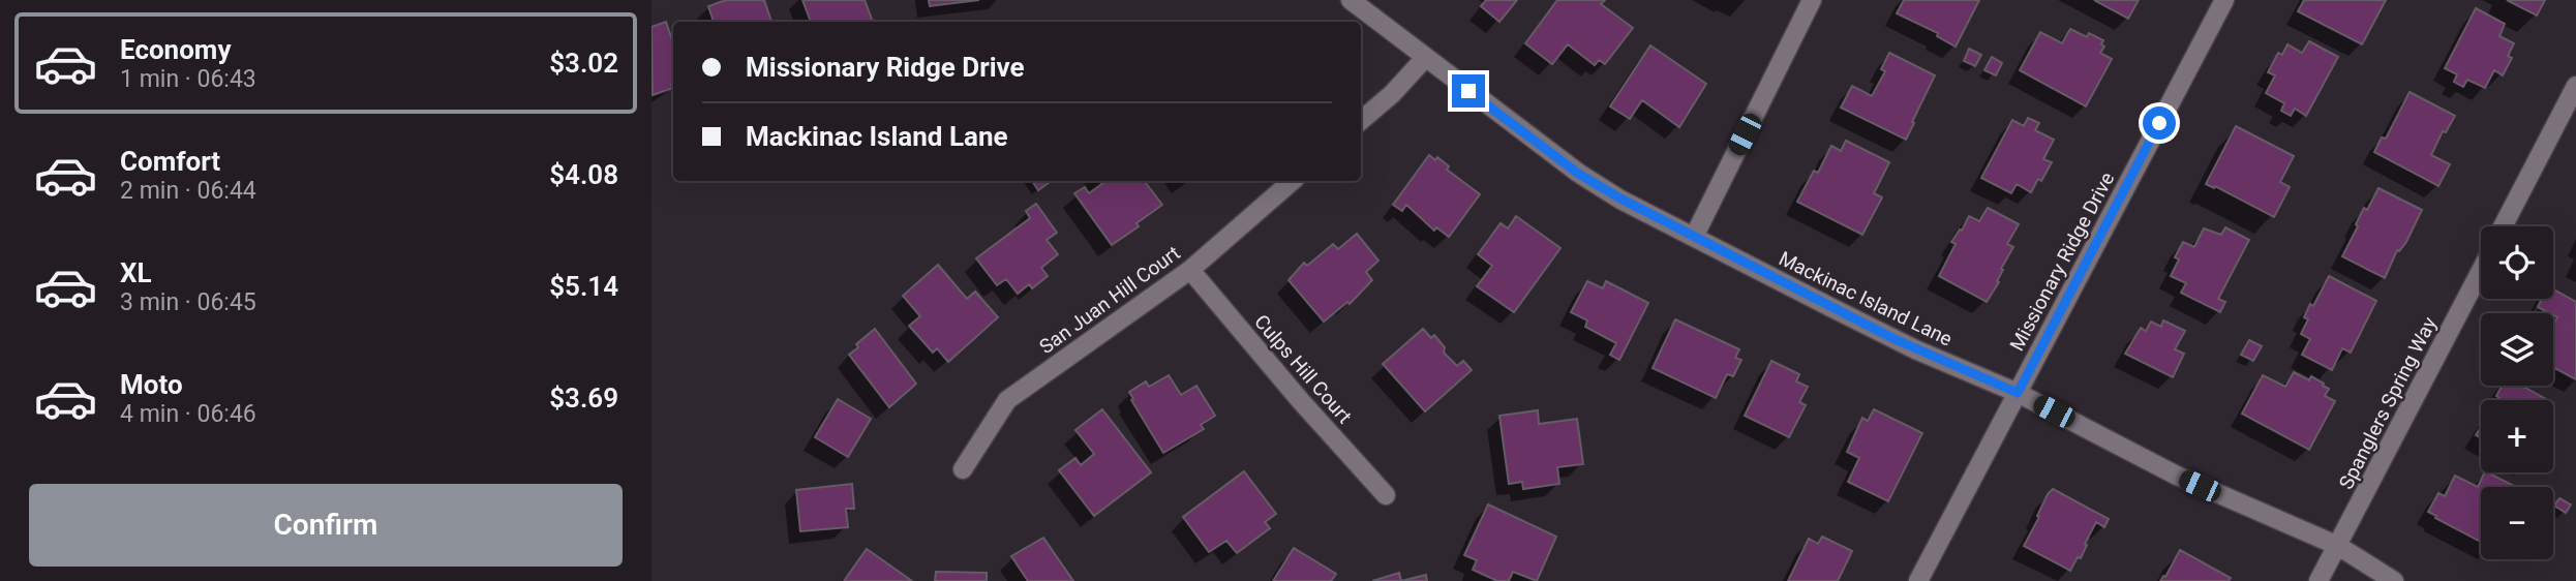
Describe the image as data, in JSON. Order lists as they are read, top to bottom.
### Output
{
  "streets": {
    "street": [
      "Missionary Ridge Drive",
      "Mackinac Island Lane",
      "San Juan Hill Court",
      "Culps Hill Court",
      "Spanglers Spring Way"
    ]
  },
  "crossings": [
    ["Missionary Ridge Drive", "Mackinac Island Lane"],
    ["Mackinac Island Lane", "Spanglers Spring Way"],
    ["San Juan Hill Court", "Culps Hill Court"]
  ],
  "page": {
    "list": [
      {
        "name": "Economy",
        "note": "1 min · 06:43",
        "value": "$3.02"
      },
      {
        "name": "Comfort",
        "note": "2 min · 06:44",
        "value": "$4.08"
      },
      {
        "name": "XL",
        "note": "3 min · 06:45",
        "value": "$5.14"
      },
      {
        "name": "Moto",
        "note": "4 min · 06:46",
        "value": "$3.69"
      }
    ],
    "banner": ["Missionary Ridge Drive", "Mackinac Island Lane"],
    "map_buttons": ["+", "−"],
    "buttons": "Confirm"
  }
}
